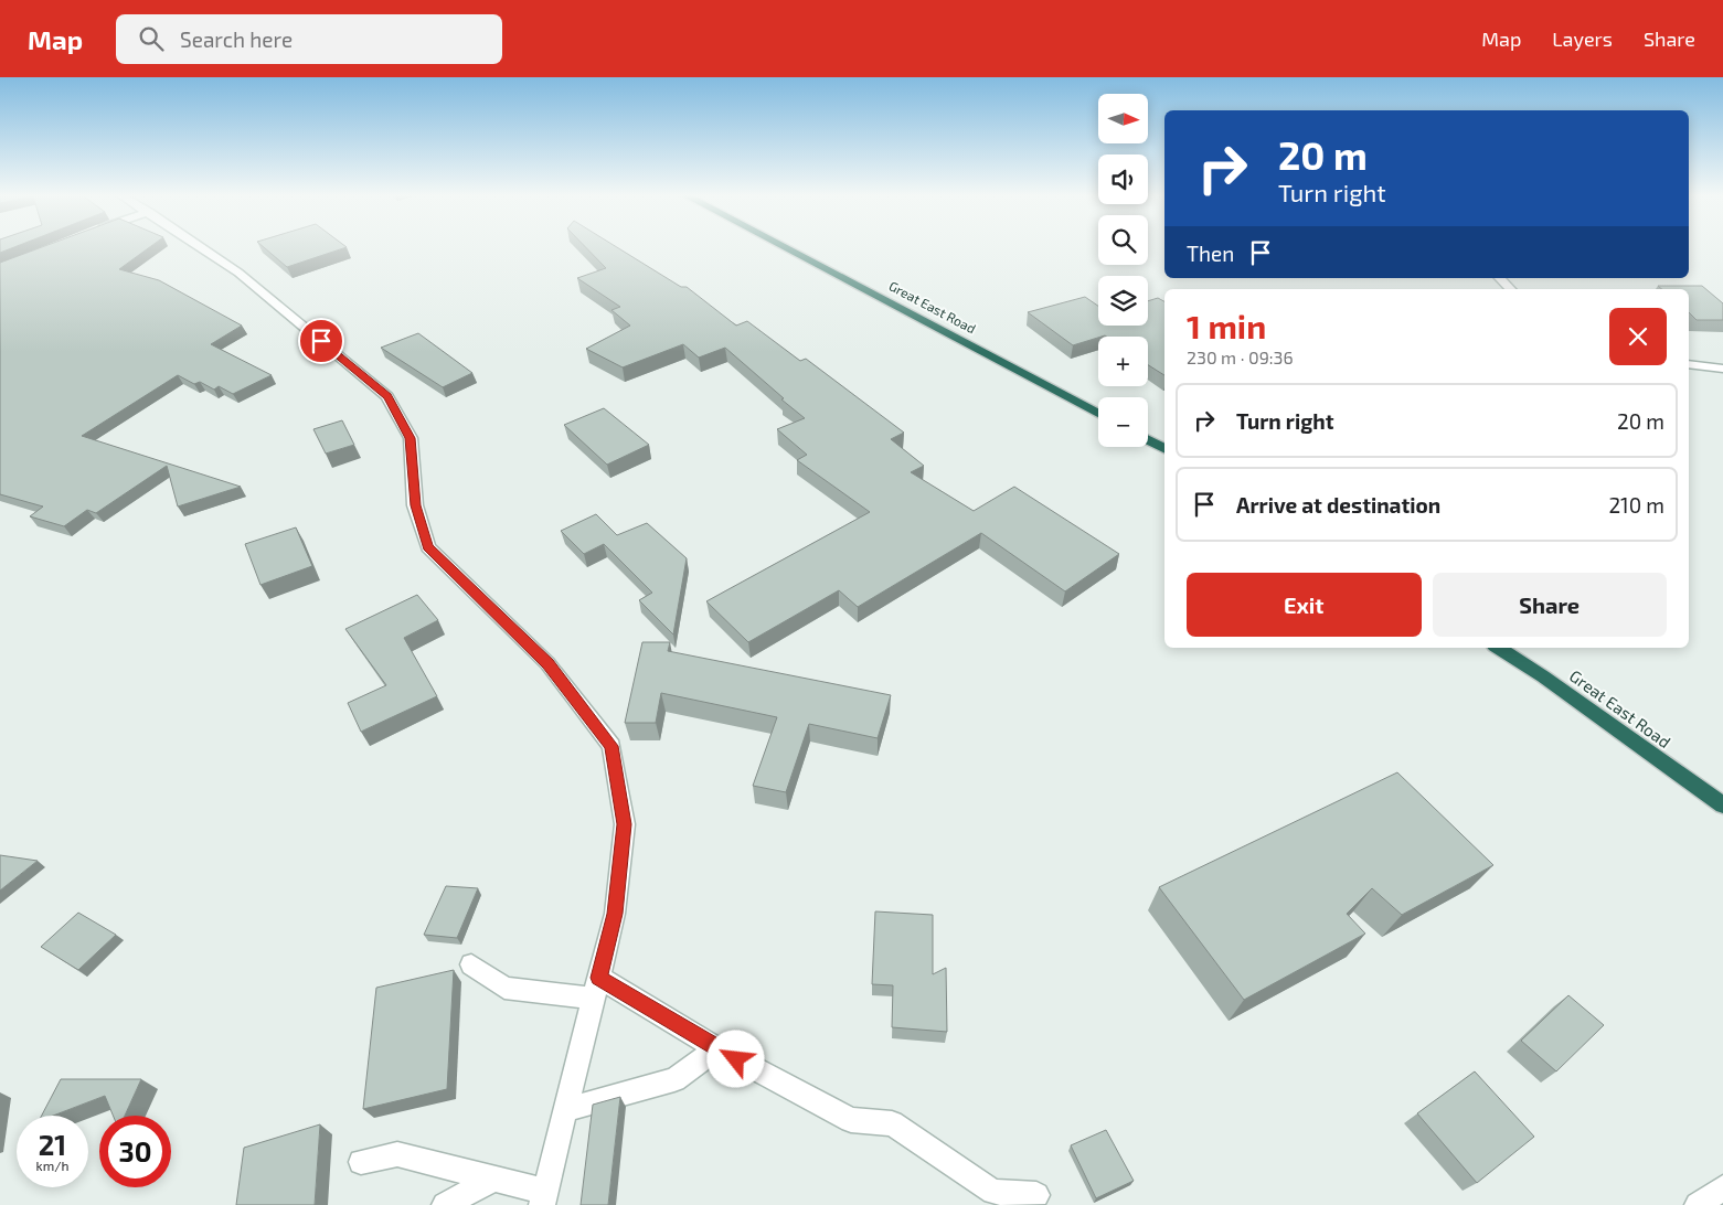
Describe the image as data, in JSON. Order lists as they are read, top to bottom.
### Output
{
  "streets": {
    "highway": ["Great East Road"]
  },
  "north": "right",
  "page": {
    "header": "Map",
    "search": "Search here",
    "nav": ["Map", "Layers", "Share"],
    "map_buttons": ["+", "−"],
    "turn": ["20 m", "Turn right"],
    "then": "Then",
    "heading": ["1 min", "230 m · 09:36"],
    "list": [
      {
        "name": "Turn right",
        "value": "20 m"
      },
      {
        "name": "Arrive at destination",
        "value": "210 m"
      }
    ],
    "buttons": ["Exit", "Share"],
    "speed": "21 km/h",
    "limit": "30"
  }
}
